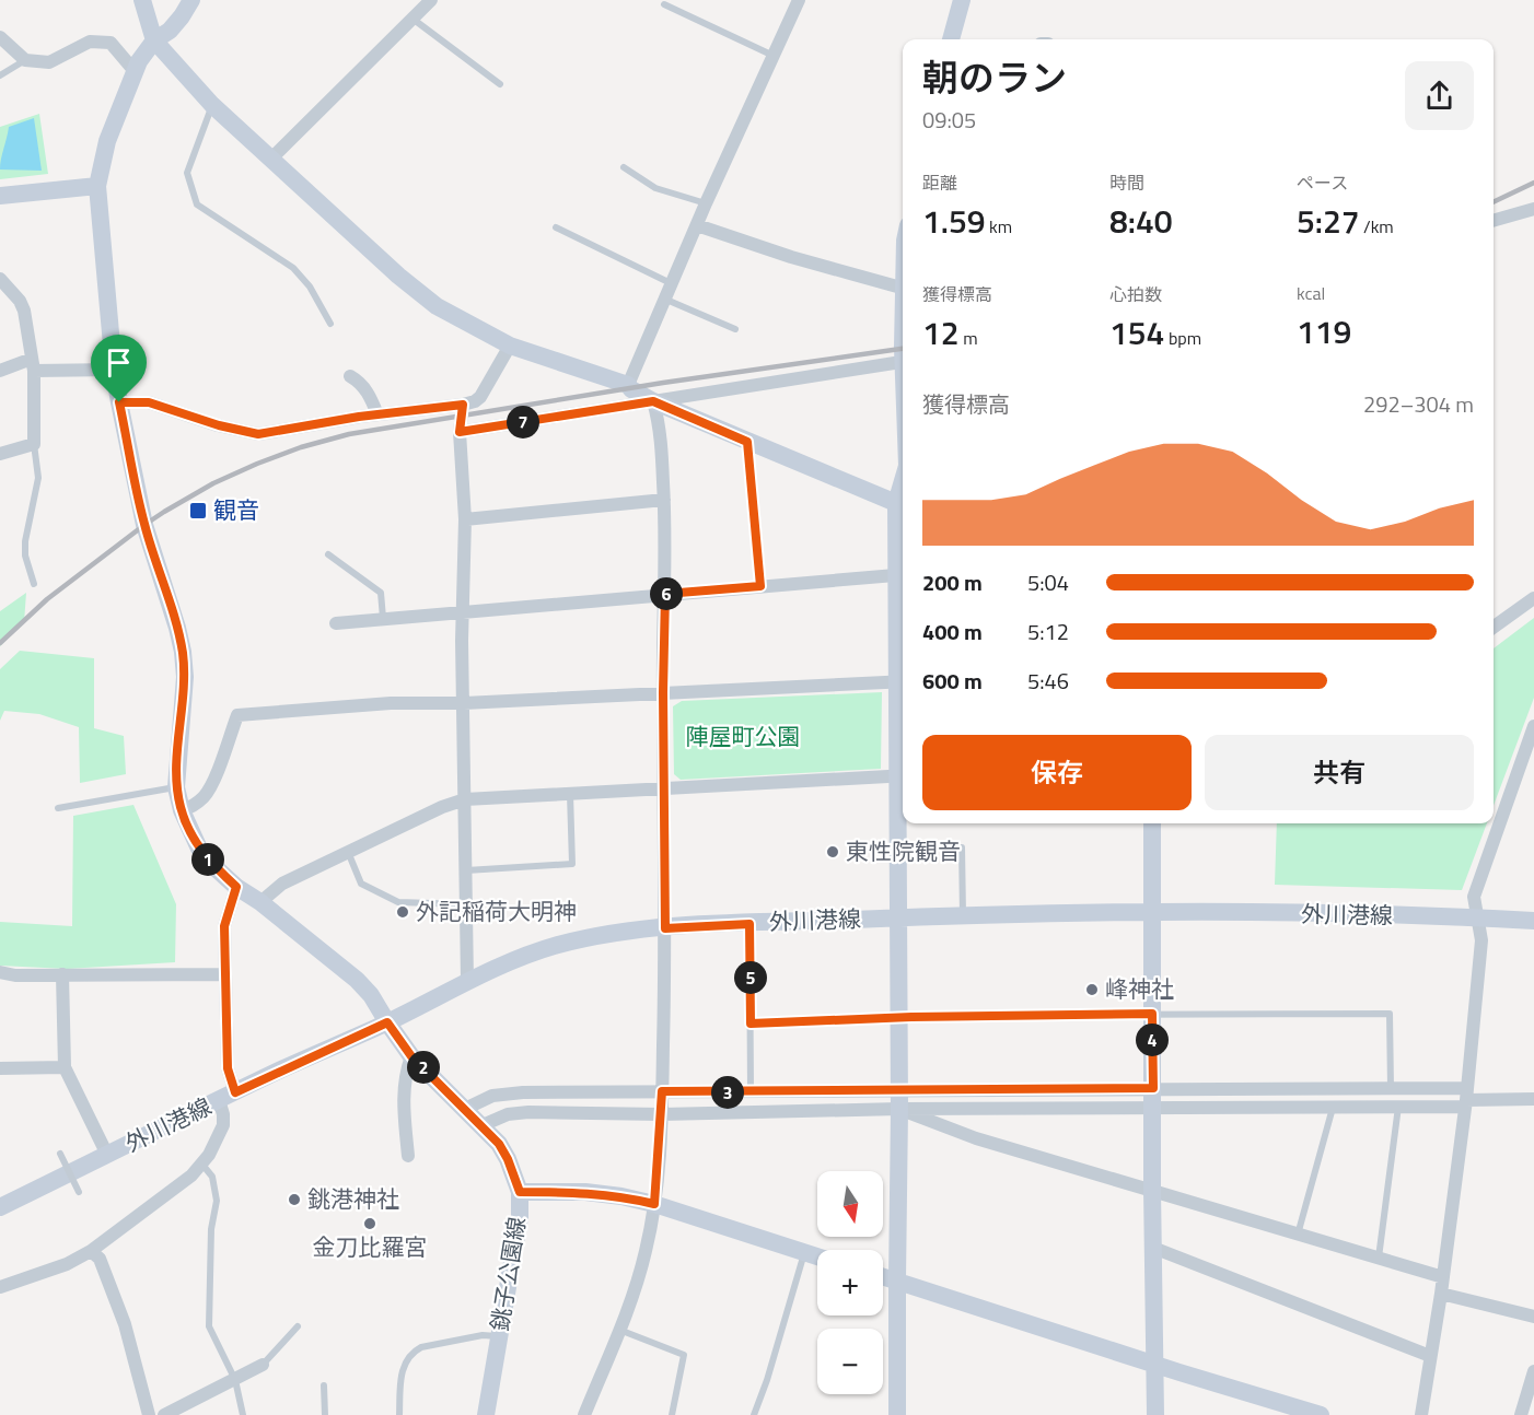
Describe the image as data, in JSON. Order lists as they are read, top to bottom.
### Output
{
  "streets": {
    "street": ["外川港線", "銚子公園線"]
  },
  "crossings": [
    ["外川港線", "銚子公園線"]
  ],
  "parks": ["陣屋町公園"],
  "places": {
    "transit": ["観音"],
    "other": [
      "東性院観音",
      "外記稲荷大明神",
      "峰神社",
      "銚港神社",
      "金刀比羅宮"
    ]
  },
  "north": "bottom",
  "page": {
    "heading": ["朝のラン", "09:05"],
    "stats": [
      ["距離", "1.59 km"],
      ["時間", "8:40"],
      ["ペース", "5:27 /km"],
      ["獲得標高", "12 m"],
      ["心拍数", "154 bpm"],
      ["kcal", "119"]
    ],
    "chart": ["獲得標高", "292–304 m"],
    "pins": [
      "7",
      "6",
      "1",
      "5",
      "4",
      "2",
      "3"
    ],
    "list": [
      {
        "name": "200 m",
        "note": "5:04"
      },
      {
        "name": "400 m",
        "note": "5:12"
      },
      {
        "name": "600 m",
        "note": "5:46"
      }
    ],
    "buttons": ["保存", "共有"],
    "map_buttons": ["+", "−"]
  }
}
